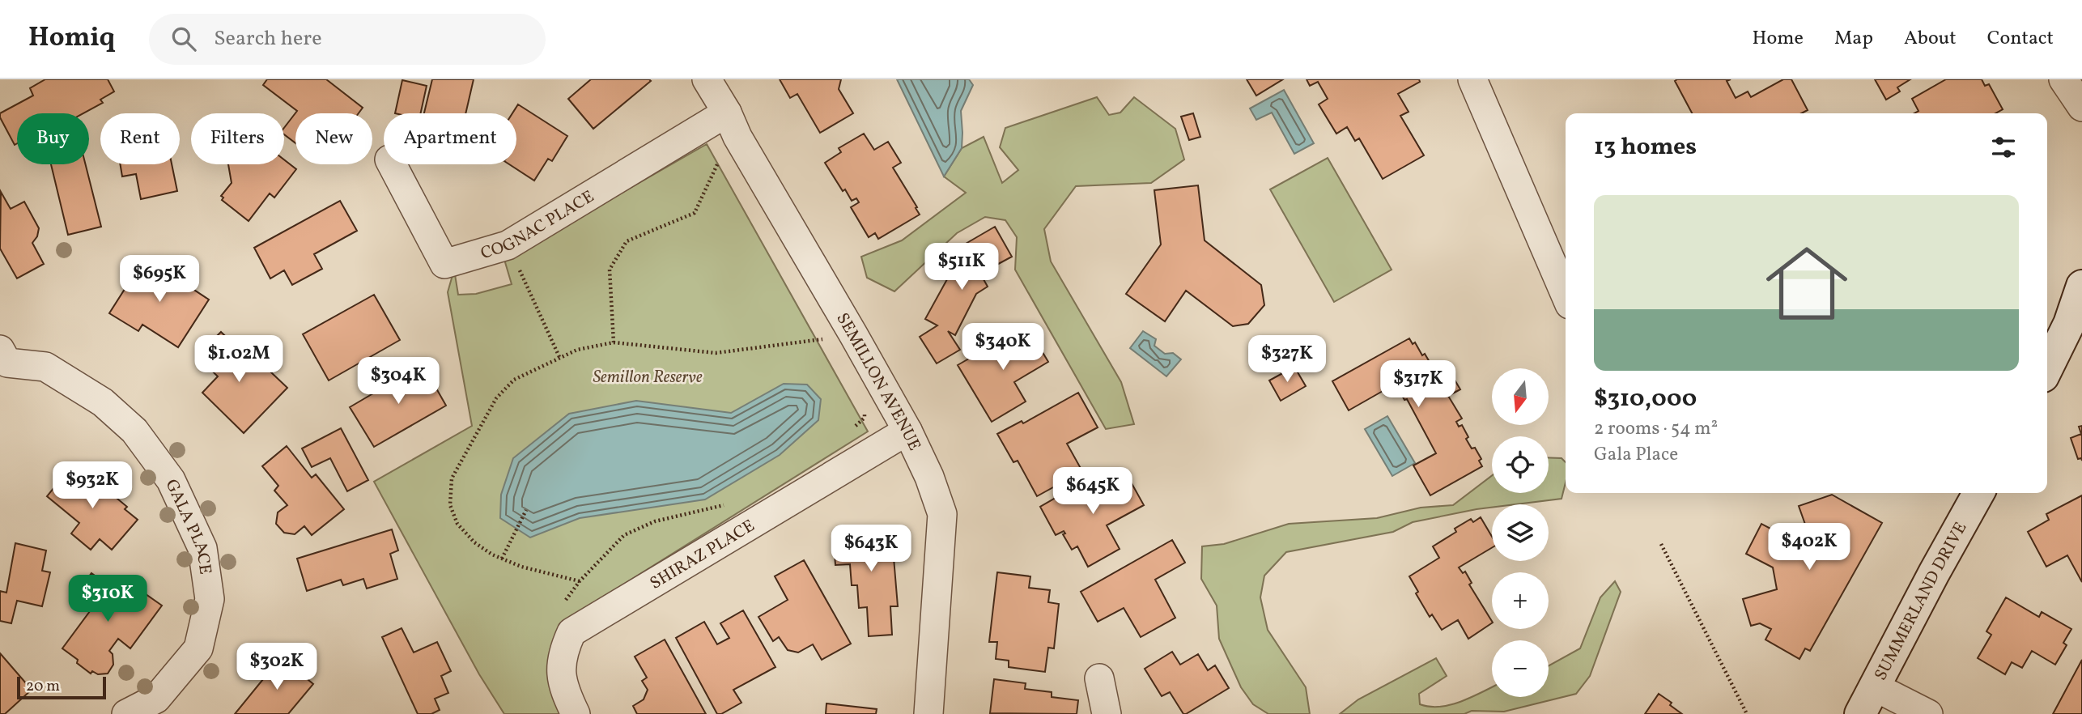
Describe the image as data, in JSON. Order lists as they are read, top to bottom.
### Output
{
  "streets": {
    "main road": ["SUMMERLAND DRIVE"],
    "street": [
      "COGNAC PLACE",
      "SEMILLON AVENUE",
      "GALA PLACE",
      "SHIRAZ PLACE"
    ]
  },
  "crossings": [
    ["COGNAC PLACE", "SEMILLON AVENUE"],
    ["SEMILLON AVENUE", "SHIRAZ PLACE"]
  ],
  "parks": ["Semillon Reserve"],
  "scale_bar": "20 m",
  "north": "bottom",
  "page": {
    "header": "Homiq",
    "search": "Search here",
    "nav": [
      "Home",
      "Map",
      "About",
      "Contact"
    ],
    "chip": [
      "Buy",
      "Rent",
      "Filters",
      "New",
      "Apartment"
    ],
    "heading": "13 homes",
    "list": [
      {
        "name": "$310,000",
        "note": "2 rooms · 54 m² · Gala Place"
      }
    ],
    "price": [
      "$511K",
      "$695K",
      "$340K",
      "$1.02M",
      "$327K",
      "$304K",
      "$317K",
      "$932K",
      "$645K",
      "$402K",
      "$643K",
      "$310K",
      "$302K"
    ],
    "map_buttons": ["+", "−"],
    "scale": "20 m"
  }
}
